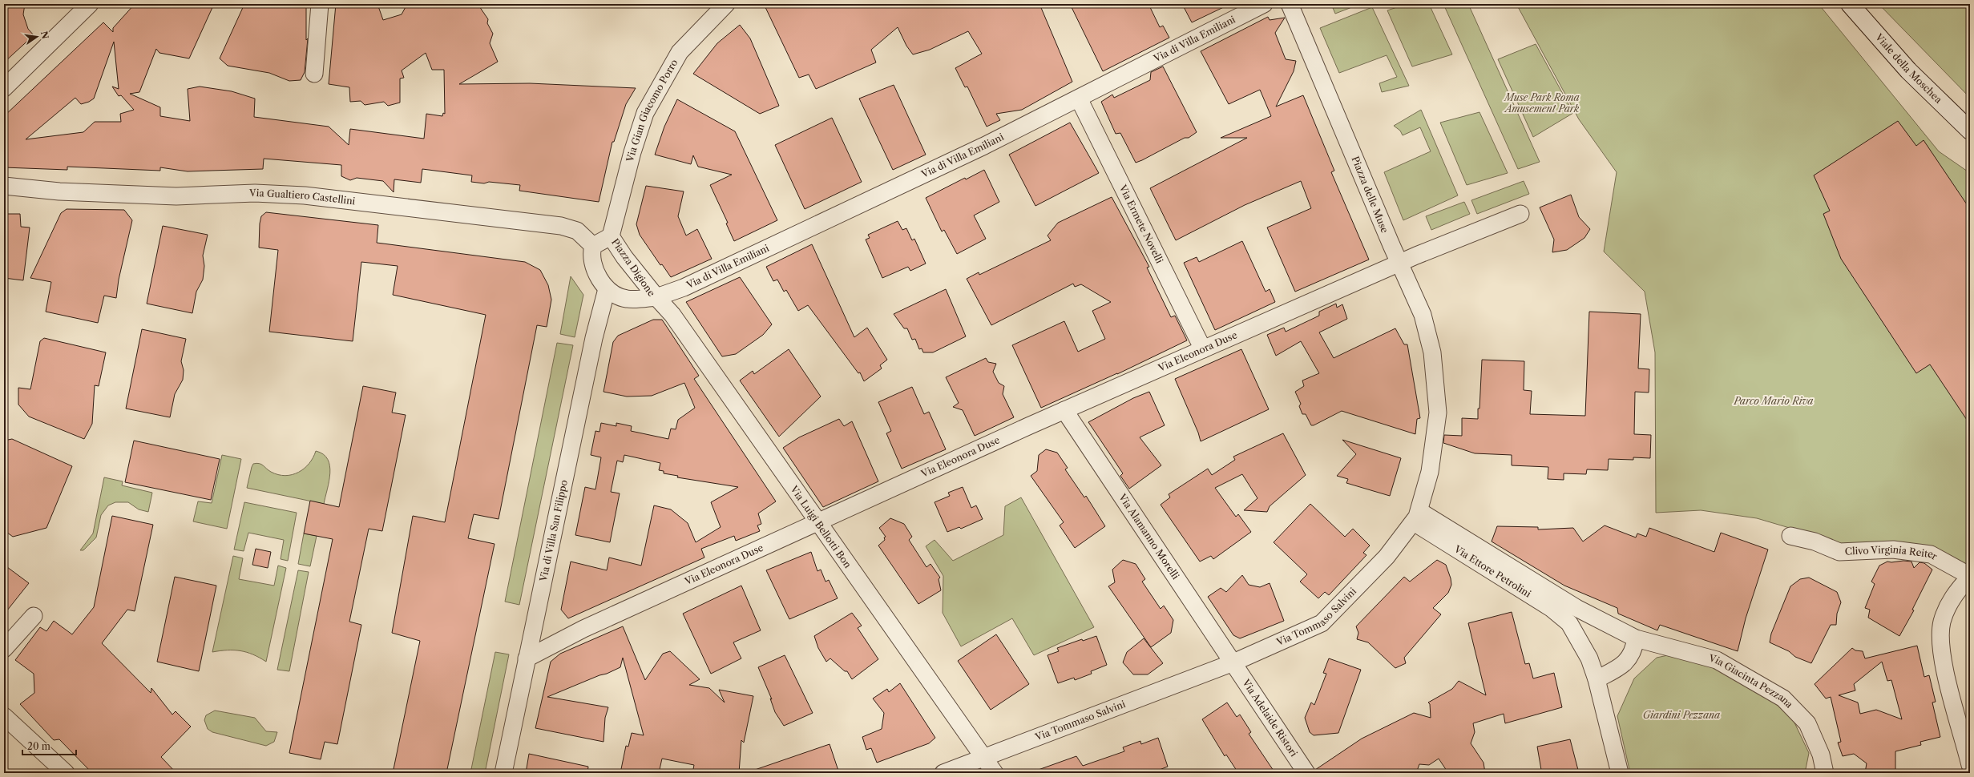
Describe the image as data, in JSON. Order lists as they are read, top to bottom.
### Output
{
  "streets": {
    "street": [
      "Via di Villa Emiliani",
      "Viale della Moschea",
      "Via Gian Giacomo Porro",
      "Piazza delle Muse",
      "Via Gualtiero Castellini",
      "Via Ermete Novelli",
      "Piazza Digione",
      "Via Eleonora Duse",
      "Via Luigi Bellotti Bon",
      "Via di Villa San Filippo",
      "Via Alamanno Morelli",
      "Clivo Virginia Reiter",
      "Via Ettore Petrolini",
      "Via Tommaso Salvini",
      "Via Giacinta Pezzana",
      "Via Adelaide Ristori"
    ]
  },
  "crossings": [
    ["Via di Villa Emiliani", "Via Ermete Novelli"],
    ["Via di Villa Emiliani", "Piazza Digione"],
    ["Via di Villa Emiliani", "Via Luigi Bellotti Bon"],
    ["Via Gian Giacomo Porro", "Piazza Digione"],
    ["Piazza delle Muse", "Via Eleonora Duse"],
    ["Piazza delle Muse", "Via Tommaso Salvini"],
    ["Via Gualtiero Castellini", "Piazza Digione"],
    ["Via Ermete Novelli", "Via Eleonora Duse"],
    ["Piazza Digione", "Via Luigi Bellotti Bon"],
    ["Piazza Digione", "Via di Villa San Filippo"],
    ["Via Eleonora Duse", "Via Luigi Bellotti Bon"],
    ["Via Eleonora Duse", "Via di Villa San Filippo"],
    ["Via Eleonora Duse", "Via Alamanno Morelli"],
    ["Via Eleonora Duse", "Via Tommaso Salvini"],
    ["Via Luigi Bellotti Bon", "Via Tommaso Salvini"],
    ["Via Alamanno Morelli", "Via Tommaso Salvini"],
    ["Via Alamanno Morelli", "Via Adelaide Ristori"],
    ["Via Ettore Petrolini", "Via Tommaso Salvini"],
    ["Via Ettore Petrolini", "Via Giacinta Pezzana"],
    ["Via Tommaso Salvini", "Via Adelaide Ristori"]
  ],
  "parks": ["Muse Park Roma Amusement Park", "Parco Mario Riva", "Giardini Pezzana"],
  "scale_bar": "20 m",
  "north": "right"
}
